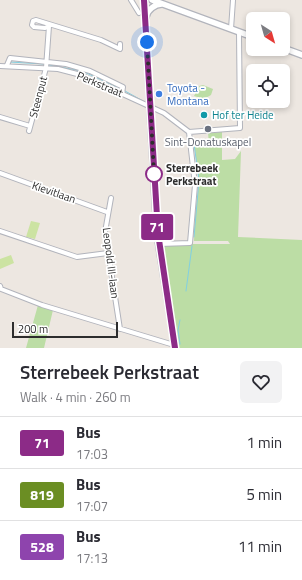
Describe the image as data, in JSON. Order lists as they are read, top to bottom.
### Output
{
  "streets": {
    "street": [
      "Perkstraat",
      "Steenput",
      "Kievitlaan",
      "Leopold III-laan"
    ]
  },
  "crossings": [
    ["Perkstraat", "Steenput"],
    ["Kievitlaan", "Leopold III-laan"]
  ],
  "places": [
    "Toyota - Montana",
    "Hof ter Heide",
    "Sint-Donatuskapel",
    "Sterrebeek Perkstraat"
  ],
  "lines": ["bus line 71"],
  "scale_bar": "200 m",
  "north": "bottom right",
  "page": {
    "on_map": "71",
    "scale": "200 m",
    "heading": ["Sterrebeek Perkstraat", "Walk · 4 min · 260 m"],
    "list": [
      {
        "mark": "71",
        "name": "Bus",
        "note": "17:03",
        "value": "1 min"
      },
      {
        "mark": "819",
        "name": "Bus",
        "note": "17:07",
        "value": "5 min"
      },
      {
        "mark": "528",
        "name": "Bus",
        "note": "17:13",
        "value": "11 min"
      }
    ]
  }
}
